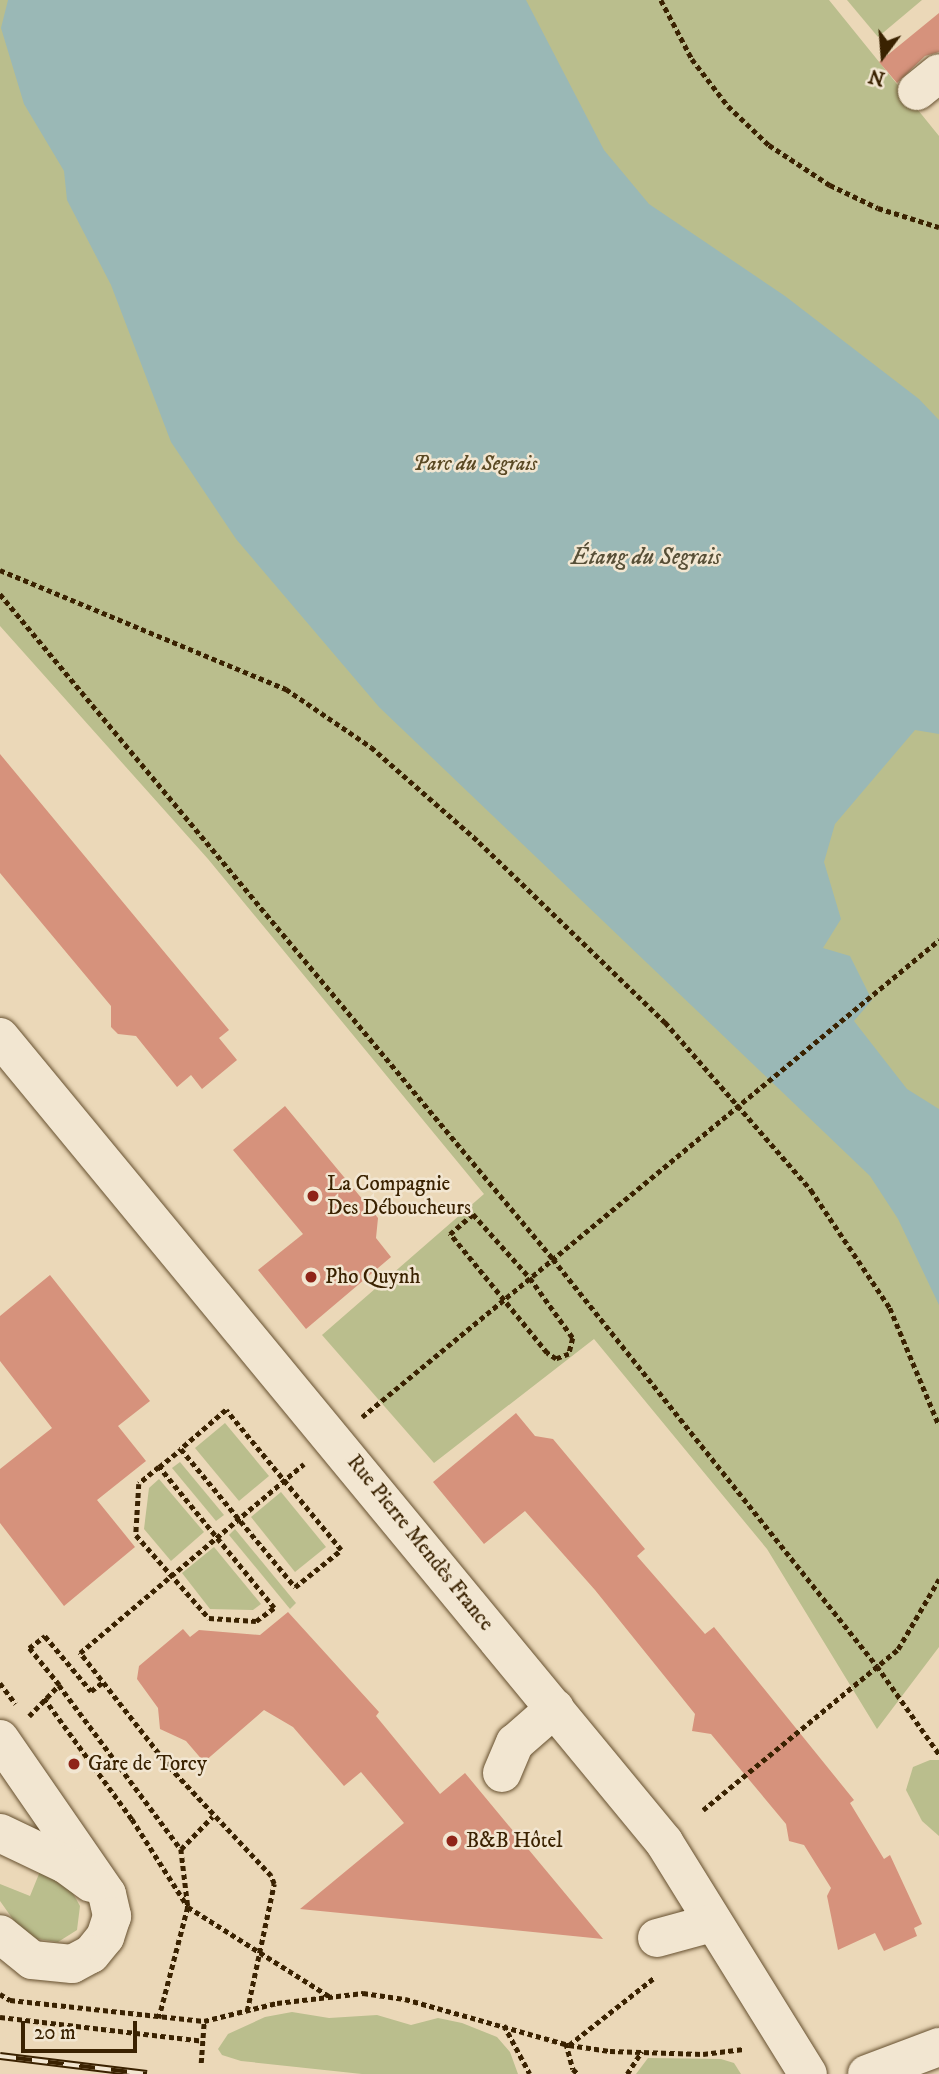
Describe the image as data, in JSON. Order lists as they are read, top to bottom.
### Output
{
  "streets": {
    "street": ["Rue Pierre Mendès France"]
  },
  "water": ["Étang du Segrais"],
  "parks": ["Parc du Segrais"],
  "places": [
    "La Compagnie Des Déboucheurs",
    "Pho Quynh",
    "Gare de Torcy",
    "B&B Hôtel"
  ],
  "scale_bar": "20 m",
  "north": "bottom"
}
